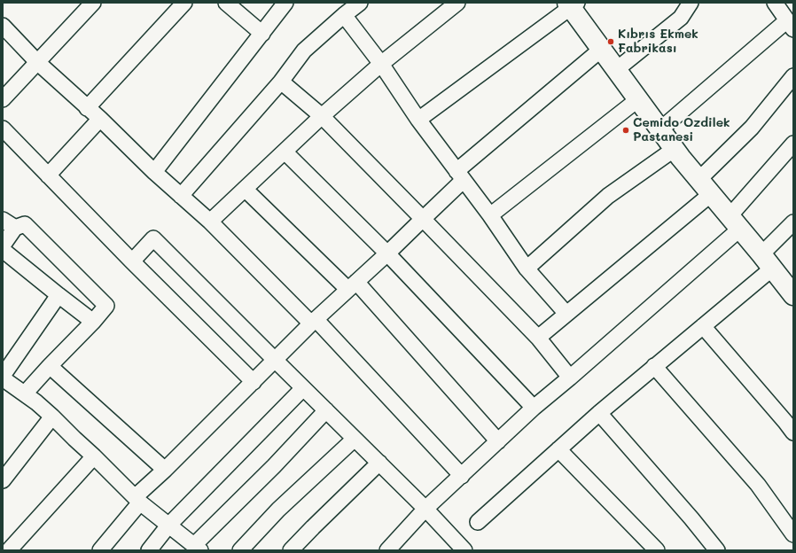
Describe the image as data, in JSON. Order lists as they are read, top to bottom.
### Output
{
  "places": ["Kıbrıs Ekmek Fabrikası", "Cemido Ozdilek Pastanesi"]
}
